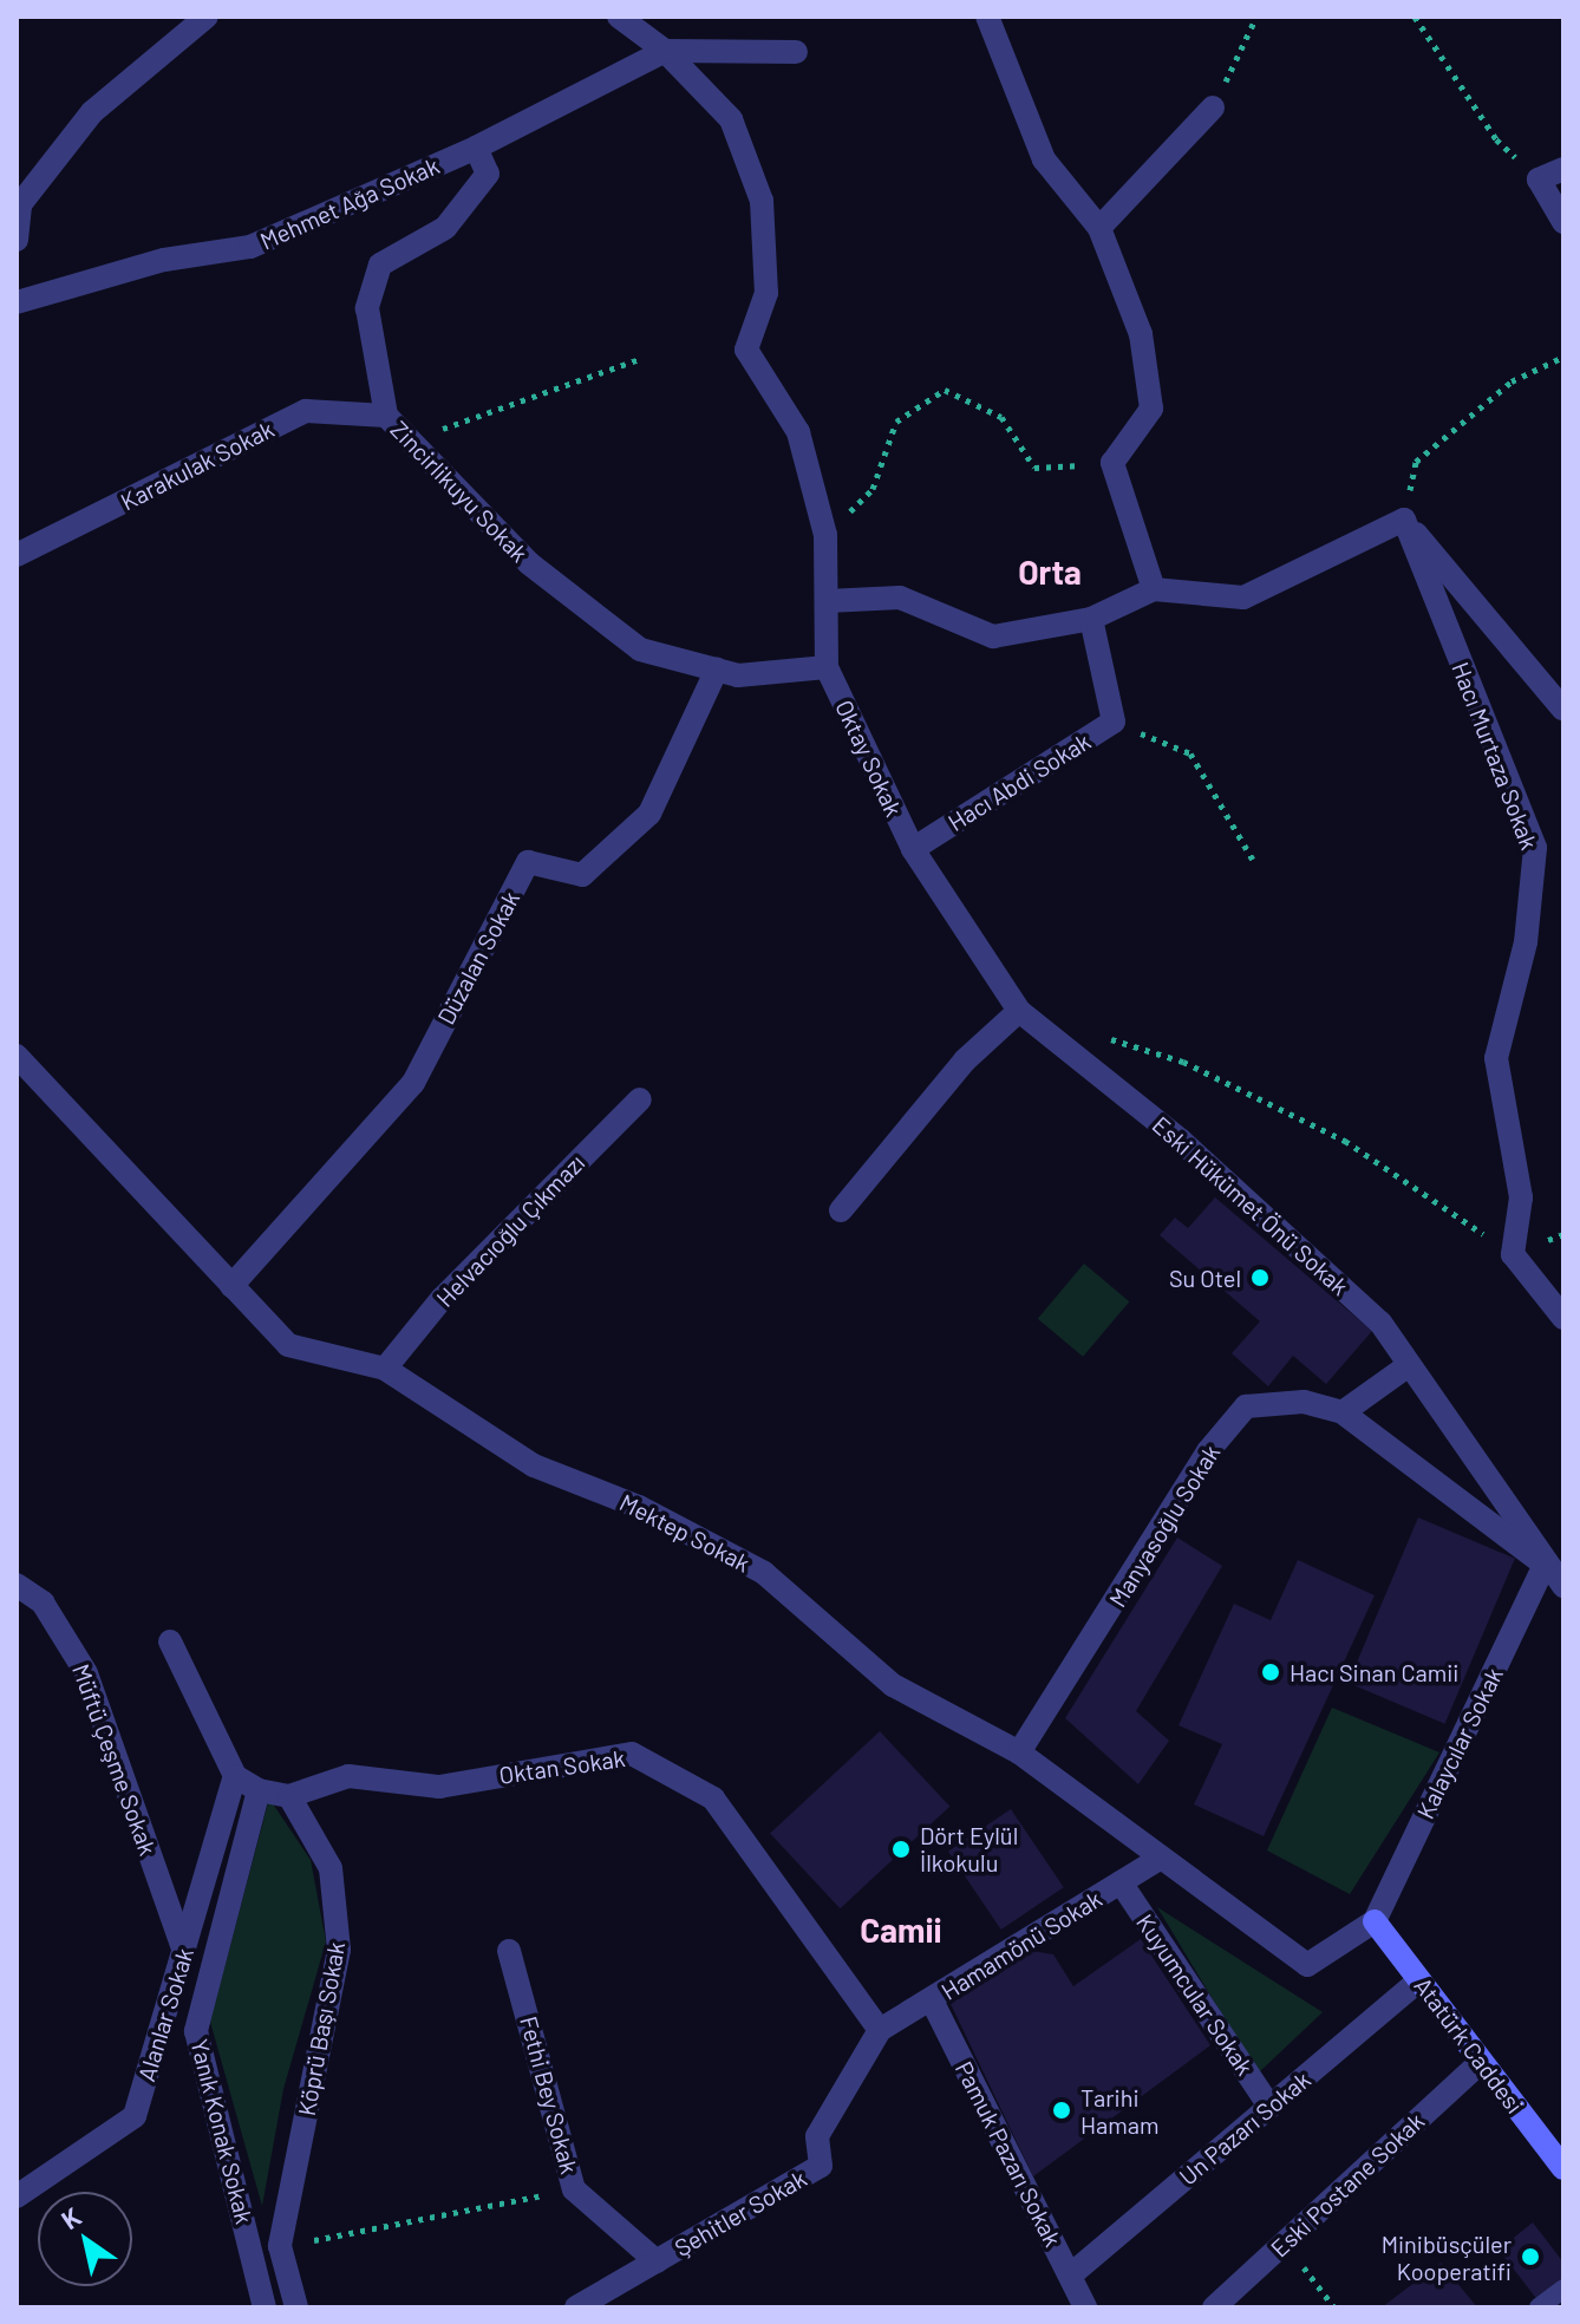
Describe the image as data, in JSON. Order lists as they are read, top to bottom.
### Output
{
  "streets": {
    "street": [
      "Mehmet Ağa Sokak",
      "Karakulak Sokak",
      "Zincirlikuyu Sokak",
      "Hacı Murtaza Sokak",
      "Oktay Sokak",
      "Hacı Abdi Sokak",
      "Düzalan Sokak",
      "Eski Hükümet Önü Sokak",
      "Helvacıoğlu Çıkmazı",
      "Manyasoğlu Sokak",
      "Mektep Sokak",
      "Kalaycılar Sokak",
      "Müftü Çeşme Sokak",
      "Oktan Sokak",
      "Hamamönü Sokak",
      "Kuyumcular Sokak",
      "Alanlar Sokak",
      "Köprü Başı Sokak",
      "Atatürk Caddesi",
      "Fethi Bey Sokak",
      "Un Pazarı Sokak",
      "Yanık Konak Sokak",
      "Pamuk Pazarı Sokak",
      "Eski Postane Sokak",
      "Şehitler Sokak"
    ]
  },
  "crossings": [
    ["Mehmet Ağa Sokak", "Zincirlikuyu Sokak"],
    ["Karakulak Sokak", "Zincirlikuyu Sokak"],
    ["Zincirlikuyu Sokak", "Oktay Sokak"],
    ["Zincirlikuyu Sokak", "Düzalan Sokak"],
    ["Oktay Sokak", "Hacı Abdi Sokak"],
    ["Oktay Sokak", "Eski Hükümet Önü Sokak"],
    ["Hacı Abdi Sokak", "Eski Hükümet Önü Sokak"],
    ["Düzalan Sokak", "Mektep Sokak"],
    ["Eski Hükümet Önü Sokak", "Kalaycılar Sokak"],
    ["Helvacıoğlu Çıkmazı", "Mektep Sokak"],
    ["Manyasoğlu Sokak", "Mektep Sokak"],
    ["Mektep Sokak", "Kalaycılar Sokak"],
    ["Mektep Sokak", "Hamamönü Sokak"],
    ["Mektep Sokak", "Atatürk Caddesi"],
    ["Kalaycılar Sokak", "Atatürk Caddesi"],
    ["Müftü Çeşme Sokak", "Alanlar Sokak"],
    ["Oktan Sokak", "Hamamönü Sokak"],
    ["Oktan Sokak", "Köprü Başı Sokak"],
    ["Oktan Sokak", "Şehitler Sokak"],
    ["Hamamönü Sokak", "Kuyumcular Sokak"],
    ["Hamamönü Sokak", "Pamuk Pazarı Sokak"],
    ["Hamamönü Sokak", "Şehitler Sokak"],
    ["Kuyumcular Sokak", "Un Pazarı Sokak"],
    ["Atatürk Caddesi", "Un Pazarı Sokak"],
    ["Atatürk Caddesi", "Eski Postane Sokak"],
    ["Fethi Bey Sokak", "Şehitler Sokak"],
    ["Un Pazarı Sokak", "Pamuk Pazarı Sokak"]
  ],
  "districts": ["Orta", "Camii"],
  "places": [
    "Su Otel",
    "Hacı Sinan Camii",
    "Dört Eylül İlkokulu",
    "Tarihi Hamam",
    "Minibüsçüler Kooperatifi"
  ],
  "north": "top left"
}
